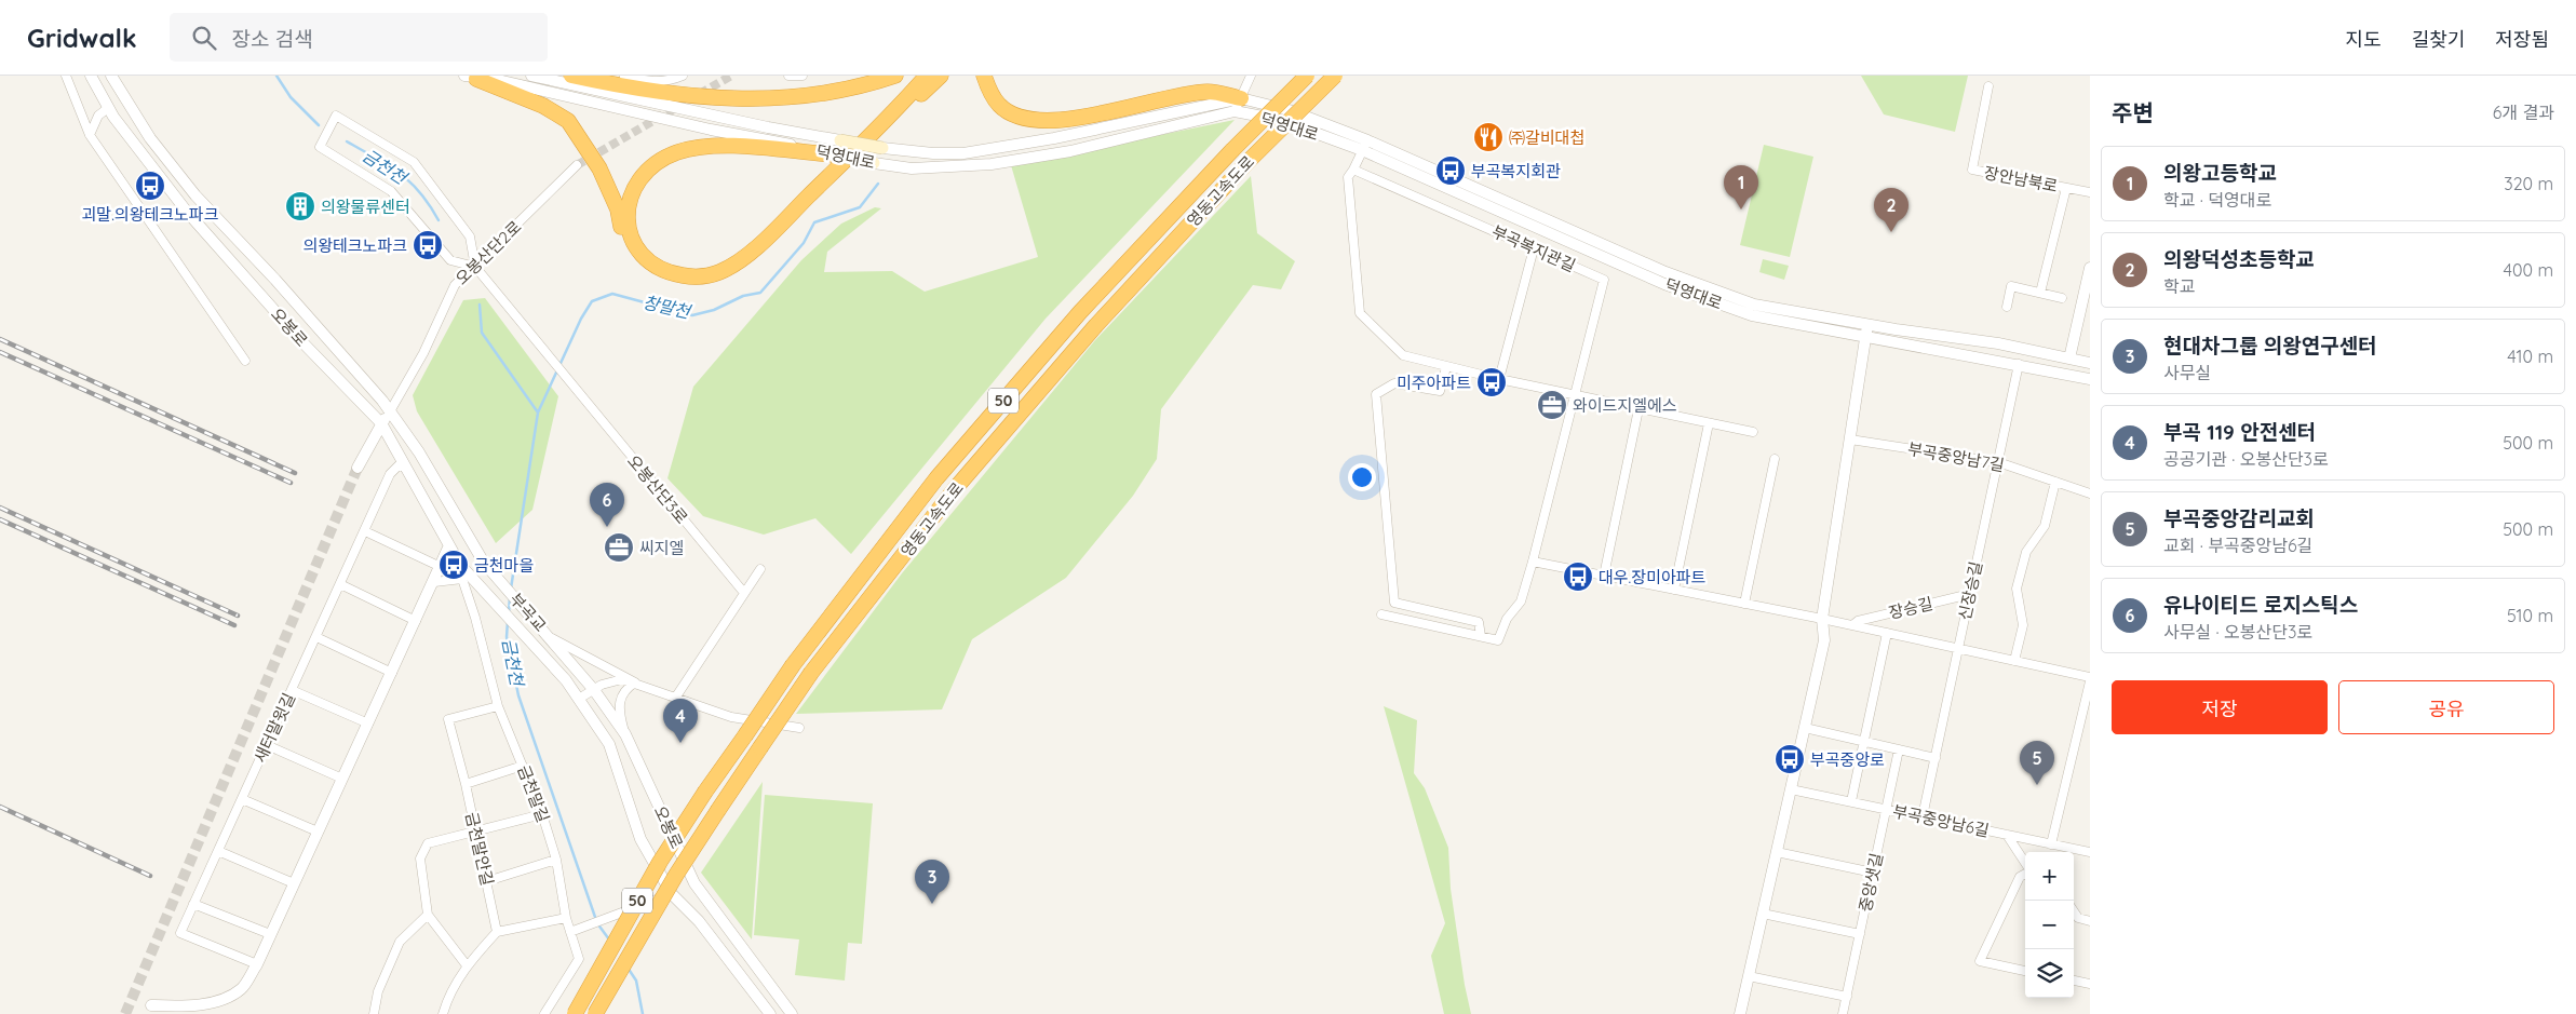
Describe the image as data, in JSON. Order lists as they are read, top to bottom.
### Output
{
  "streets": {
    "highway": ["영동고속도로", "50"],
    "main road": ["덕영대로"],
    "street": [
      "장안남북로",
      "부곡복지관길",
      "오봉산단2로",
      "오봉로",
      "부곡중앙남7길",
      "오봉산단3로",
      "신장승길",
      "장승길",
      "부곡교",
      "새터말윗길",
      "금천말길",
      "부곡중앙남6길",
      "금천말안길",
      "중앙샛길"
    ]
  },
  "crossings": [
    ["덕영대로", "신장승길"],
    ["오봉산단2로", "오봉로"],
    ["오봉산단2로", "오봉산단3로"],
    ["오봉로", "부곡교"],
    ["오봉로", "새터말윗길"],
    ["오봉로", "금천말길"],
    ["부곡중앙남7길", "신장승길"],
    ["신장승길", "장승길"],
    ["신장승길", "부곡중앙남6길"],
    ["금천말길", "금천말안길"],
    ["부곡중앙남6길", "중앙샛길"]
  ],
  "water": ["금천천", "창말천"],
  "places": {
    "restaurant": ["㈜갈비대첩"],
    "bus stop": [
      "부곡복지회관",
      "괴말.의왕테크노파크",
      "의왕테크노파크",
      "미주아파트",
      "금천마을",
      "대우.장미아파트",
      "부곡중앙로"
    ],
    "building": ["의왕물류센터"],
    "office": ["와이드지엘에스", "씨지엘"]
  },
  "page": {
    "header": "Gridwalk",
    "search": "장소 검색",
    "nav": ["지도", "길찾기", "저장됨"],
    "heading": ["주변", "6개 결과"],
    "list": [
      {
        "mark": "1",
        "name": "의왕고등학교",
        "note": "학교 · 덕영대로",
        "value": "320 m"
      },
      {
        "mark": "2",
        "name": "의왕덕성초등학교",
        "note": "학교",
        "value": "400 m"
      },
      {
        "mark": "3",
        "name": "현대차그룹 의왕연구센터",
        "note": "사무실",
        "value": "410 m"
      },
      {
        "mark": "4",
        "name": "부곡 119 안전센터",
        "note": "공공기관 · 오봉산단3로",
        "value": "500 m"
      },
      {
        "mark": "5",
        "name": "부곡중앙감리교회",
        "note": "교회 · 부곡중앙남6길",
        "value": "500 m"
      },
      {
        "mark": "6",
        "name": "유나이티드 로지스틱스",
        "note": "사무실 · 오봉산단3로",
        "value": "510 m"
      }
    ],
    "pins": [
      "1",
      "2",
      "6",
      "4",
      "5",
      "3"
    ],
    "buttons": ["저장", "공유"],
    "map_buttons": ["+", "−"]
  }
}
